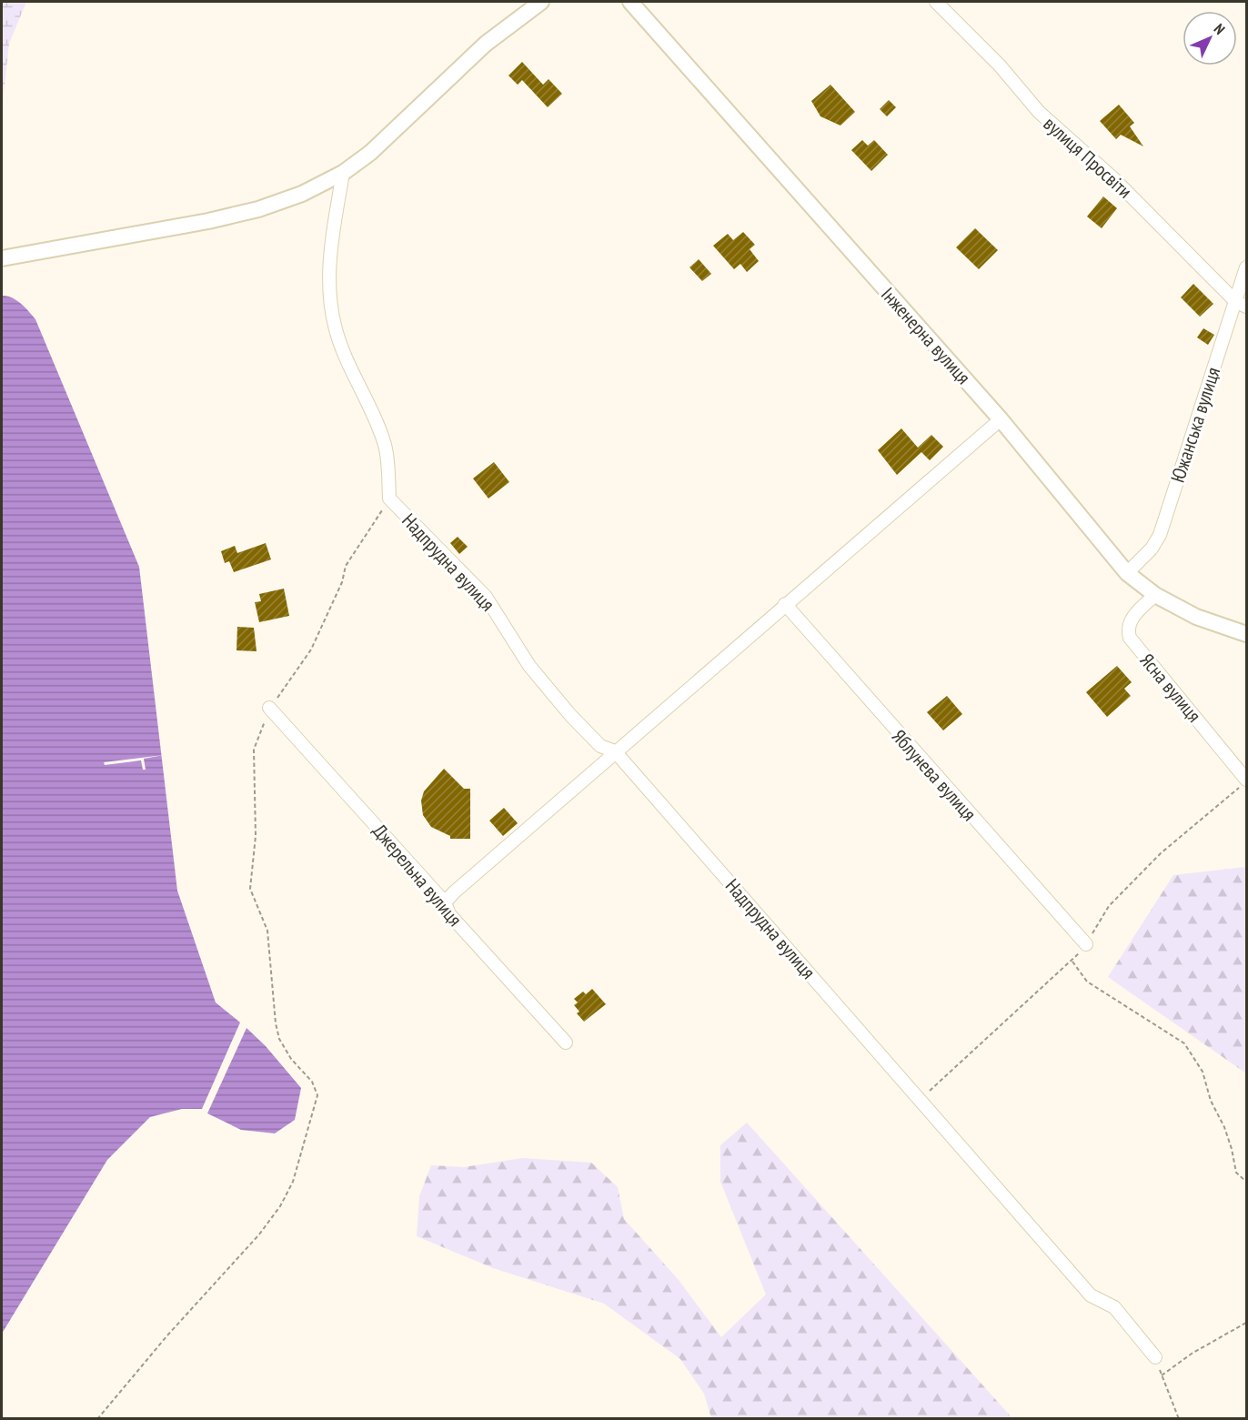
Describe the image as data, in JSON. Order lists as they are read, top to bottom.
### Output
{
  "streets": {
    "street": [
      "вулиця Просвіти",
      "Інженерна вулиця",
      "Южанська вулиця",
      "Надпрудна вулиця",
      "Ясна вулиця",
      "Яблунева вулиця",
      "Джерельна вулиця"
    ]
  },
  "crossings": [
    ["вулиця Просвіти", "Южанська вулиця"],
    ["Інженерна вулиця", "Южанська вулиця"],
    ["Інженерна вулиця", "Ясна вулиця"]
  ],
  "north": "top right"
}
